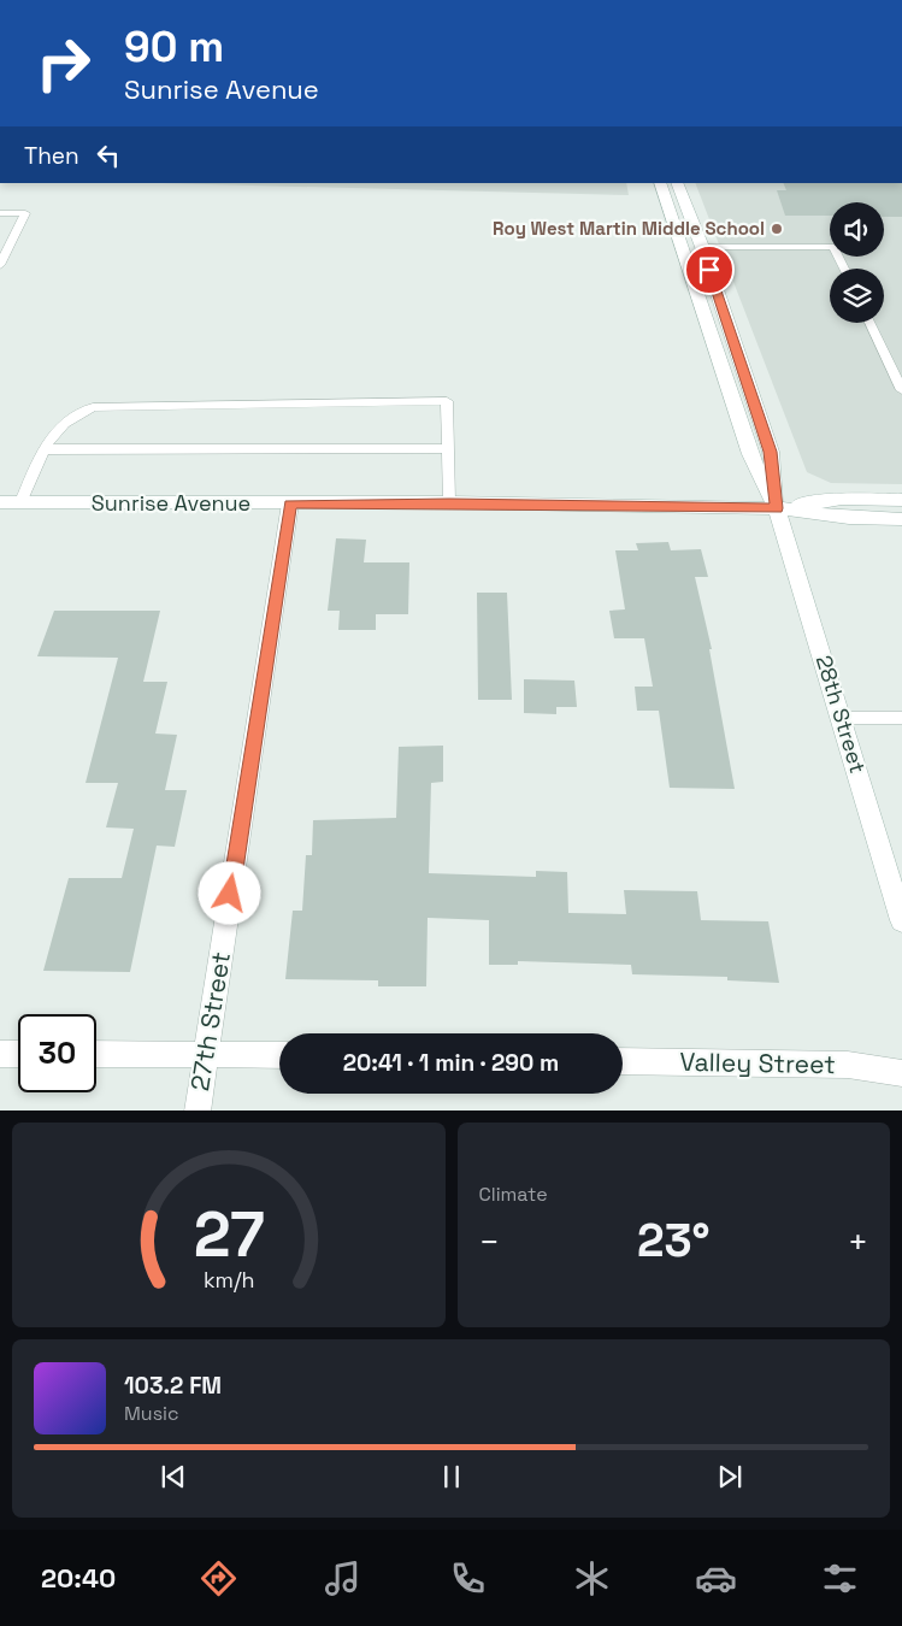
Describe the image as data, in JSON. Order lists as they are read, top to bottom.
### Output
{
  "streets": {
    "street": [
      "Sunrise Avenue",
      "28th Street",
      "27th Street",
      "Valley Street"
    ]
  },
  "crossings": [
    ["Sunrise Avenue", "28th Street"],
    ["Sunrise Avenue", "27th Street"]
  ],
  "places": ["Roy West Martin Middle School"],
  "page": {
    "turn": ["90 m", "Sunrise Avenue"],
    "then": "Then",
    "limit": "30",
    "trip": "20:41 · 1 min · 290 m",
    "tile": "Climate",
    "heat": ["−", "23°", "+"],
    "song": ["103.2 FM", "Music"],
    "tabs": "20:40",
    "gauge": ["27", "km/h"]
  }
}
